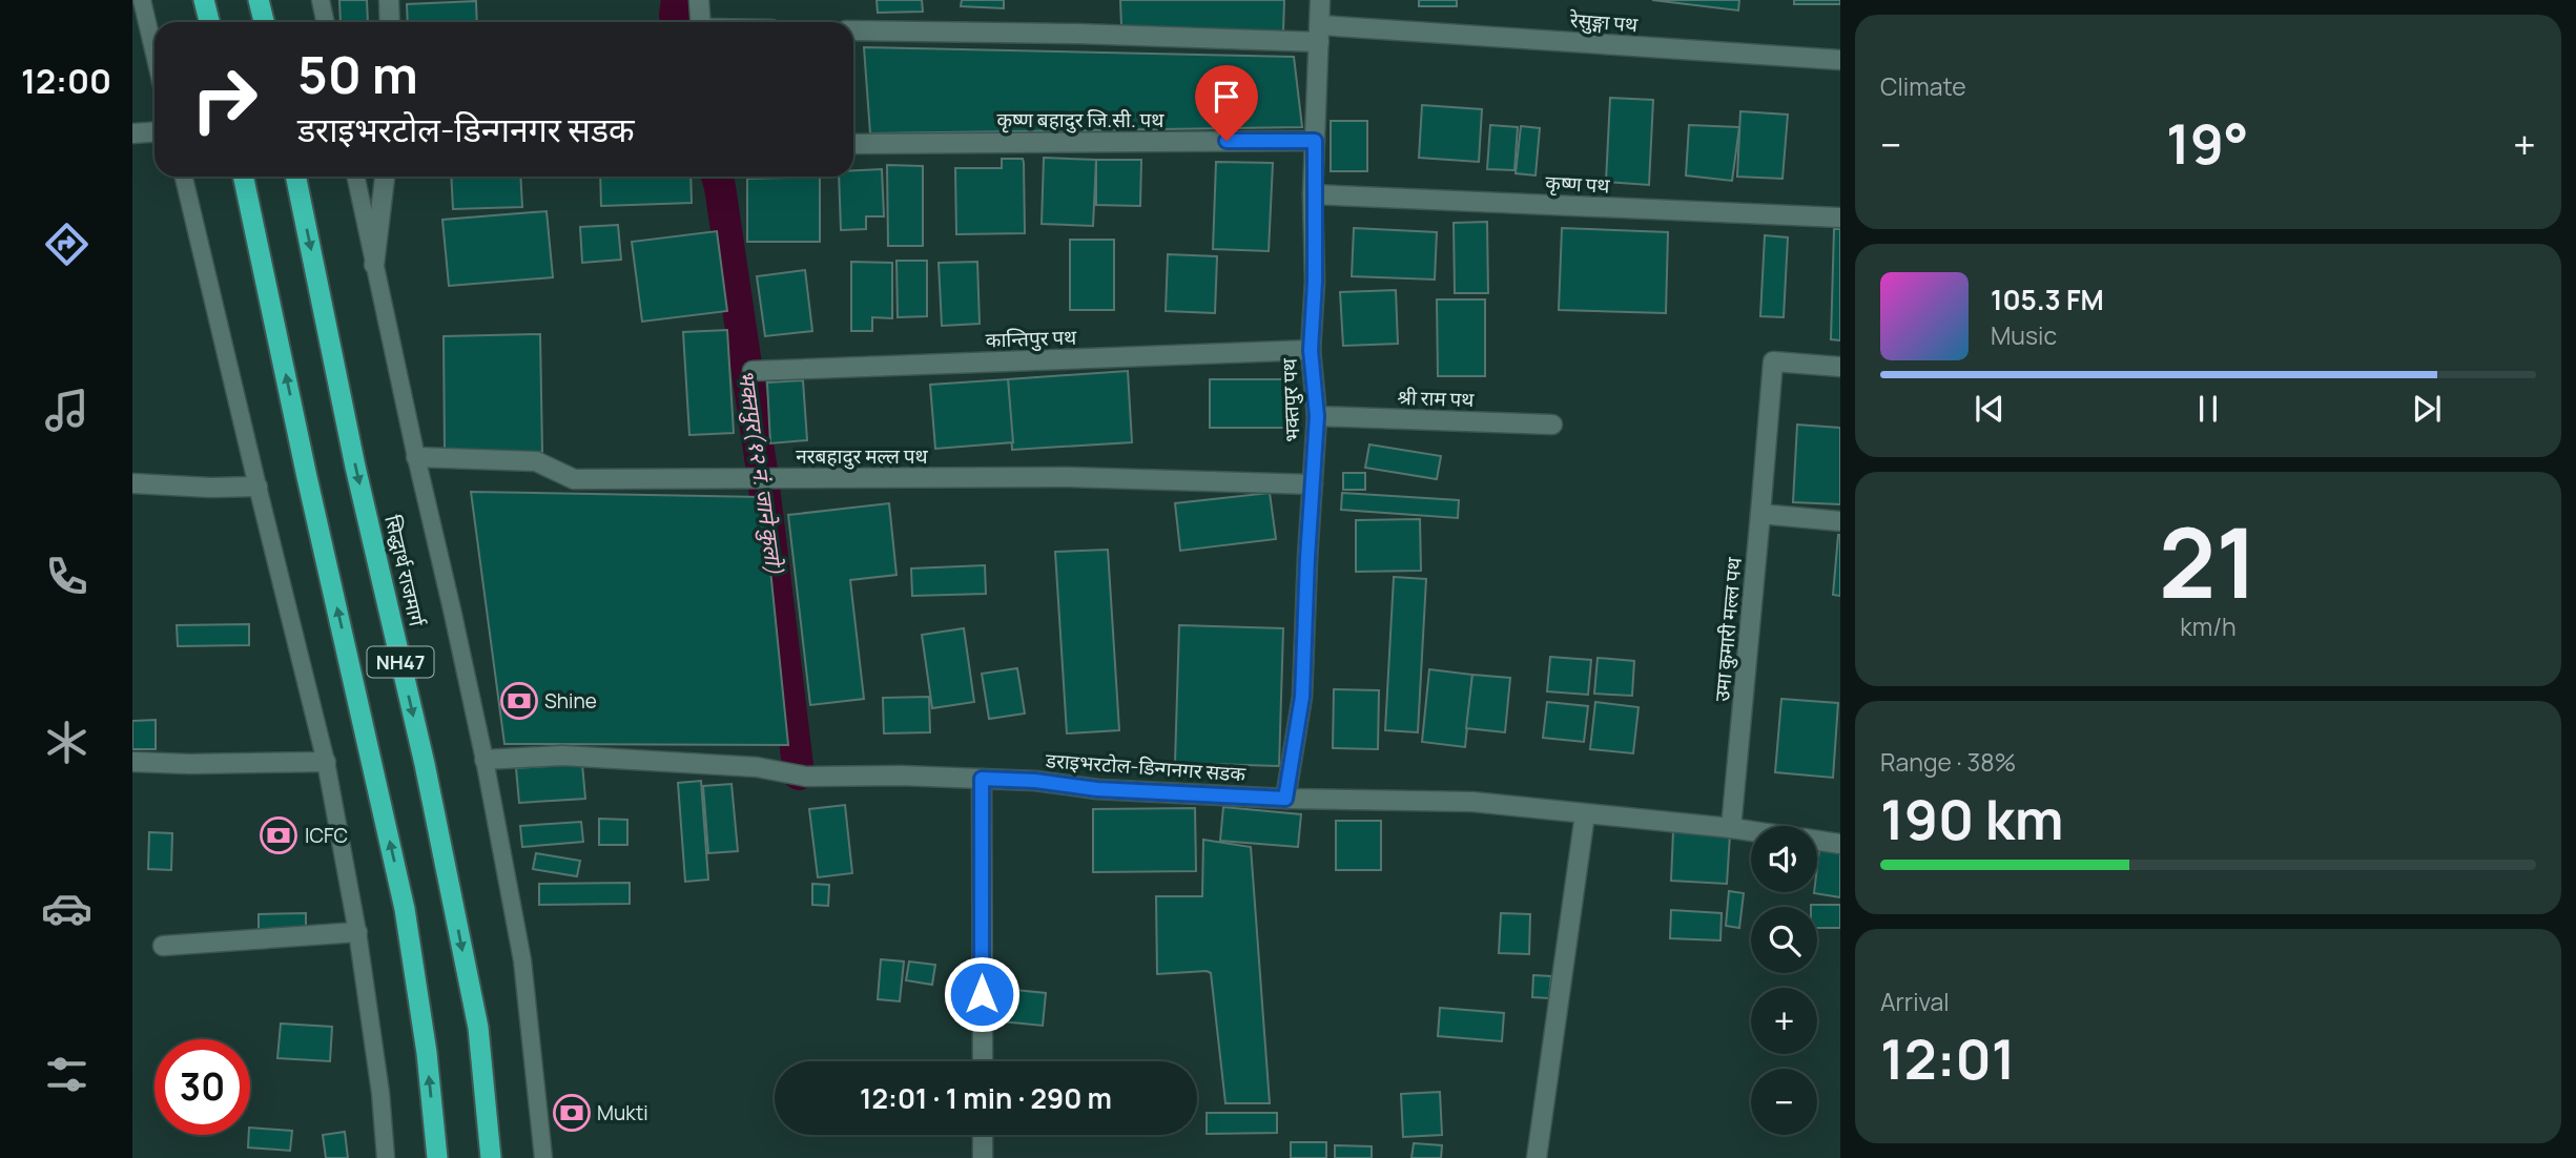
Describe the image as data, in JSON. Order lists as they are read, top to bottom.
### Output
{
  "streets": {
    "highway": ["सिद्धार्थ राजमार्ग", "NH47"],
    "street": [
      "रेसुङ्गा पथ",
      "कृष्ण बहादुर जि.सी. पथ",
      "कृष्ण पथ",
      "कान्तिपुर पथ",
      "श्री राम पथ",
      "भक्तपुर पथ",
      "नरबहादुर मल्ल पथ",
      "उमा कुमारी मल्ल पथ",
      "डराइभरटोल-डिन्गनगर सडक"
    ]
  },
  "crossings": [
    ["रेसुङ्गा पथ", "भक्तपुर पथ"],
    ["कृष्ण बहादुर जि.सी. पथ", "भक्तपुर पथ"],
    ["कृष्ण पथ", "भक्तपुर पथ"],
    ["कान्तिपुर पथ", "भक्तपुर पथ"],
    ["श्री राम पथ", "भक्तपुर पथ"],
    ["भक्तपुर पथ", "नरबहादुर मल्ल पथ"],
    ["भक्तपुर पथ", "डराइभरटोल-डिन्गनगर सडक"],
    ["उमा कुमारी मल्ल पथ", "डराइभरटोल-डिन्गनगर सडक"]
  ],
  "water": ["भक्तपुर(१२ नं. जाने कुलो)"],
  "places": {
    "bank": ["Shine", "ICFC", "Mukti"]
  },
  "page": {
    "tabs": "12:00",
    "tile": [
      "Climate",
      ["21", "km/h"],
      ["Range · 38%", "190 km"],
      ["Arrival", "12:01"]
    ],
    "turn": ["50 m", "डराइभरटोल-डिन्गनगर सडक"],
    "heat": ["−", "19°", "+"],
    "song": ["105.3 FM", "Music"],
    "map_buttons": ["+", "−"],
    "limit": "30",
    "trip": "12:01 · 1 min · 290 m"
  }
}
